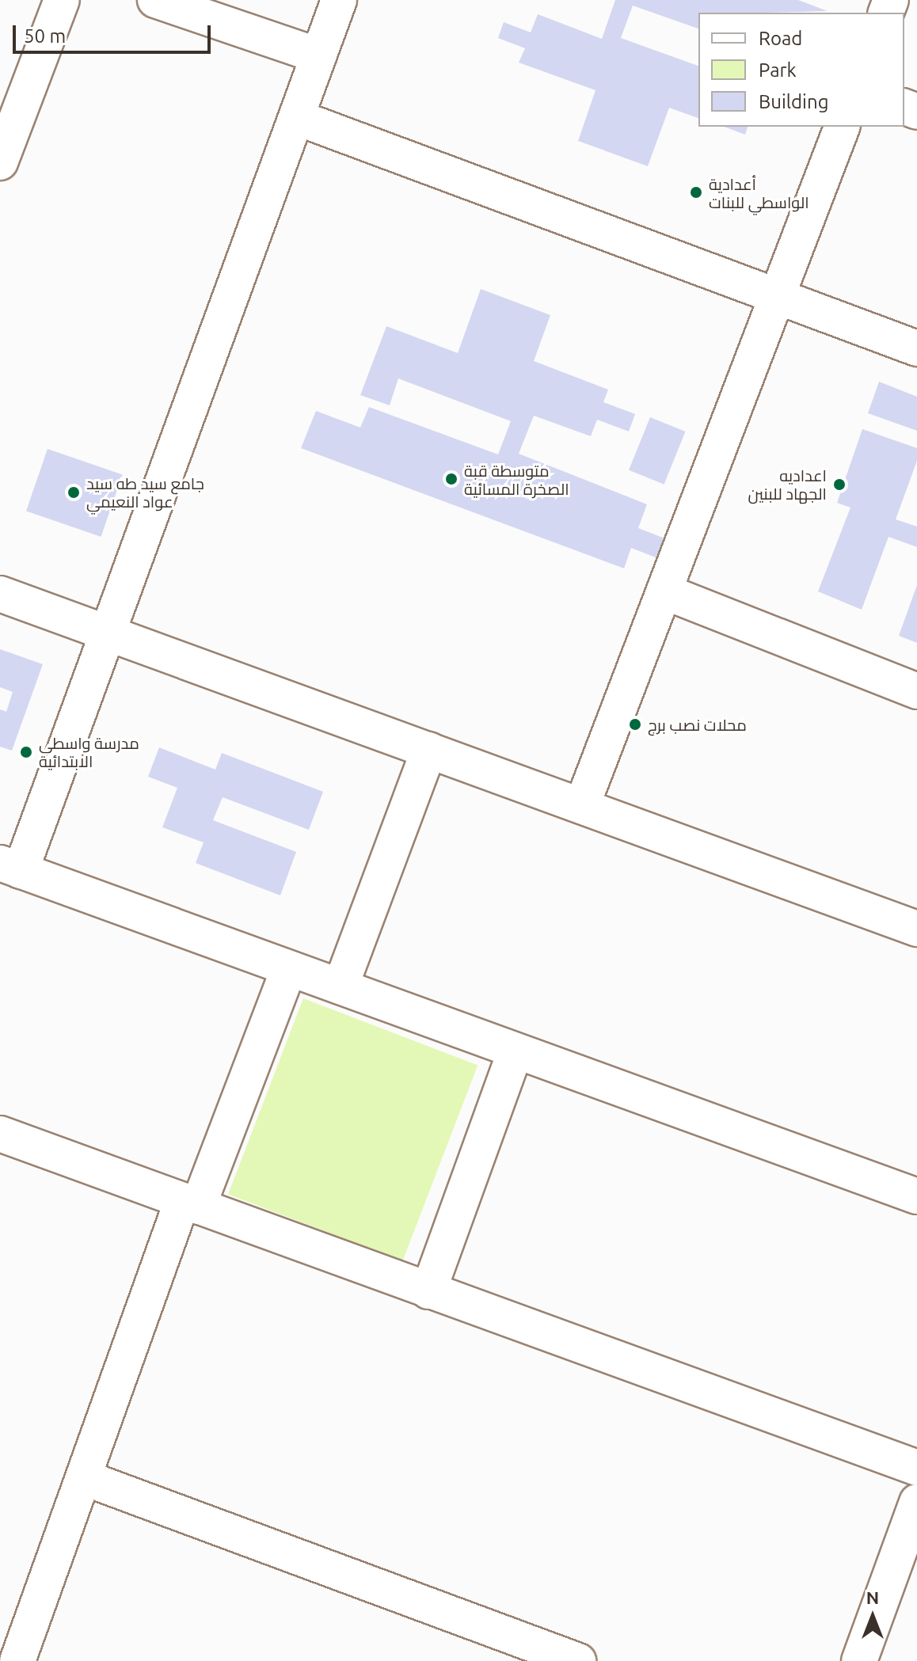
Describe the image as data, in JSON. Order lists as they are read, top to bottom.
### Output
{
  "places": [
    "أعدادية الواسطي للبنات",
    "متوسطة قبة الصخرة المسائية",
    "اعداديه الجهاد للبنين",
    "جامع سيد طه سيد عواد النعيمي",
    "محلات نصب برج",
    "مدرسة واسطي الابتدائية"
  ],
  "legend": ["Road", "Park", "Building"],
  "scale_bar": "50 m",
  "north": "top"
}
